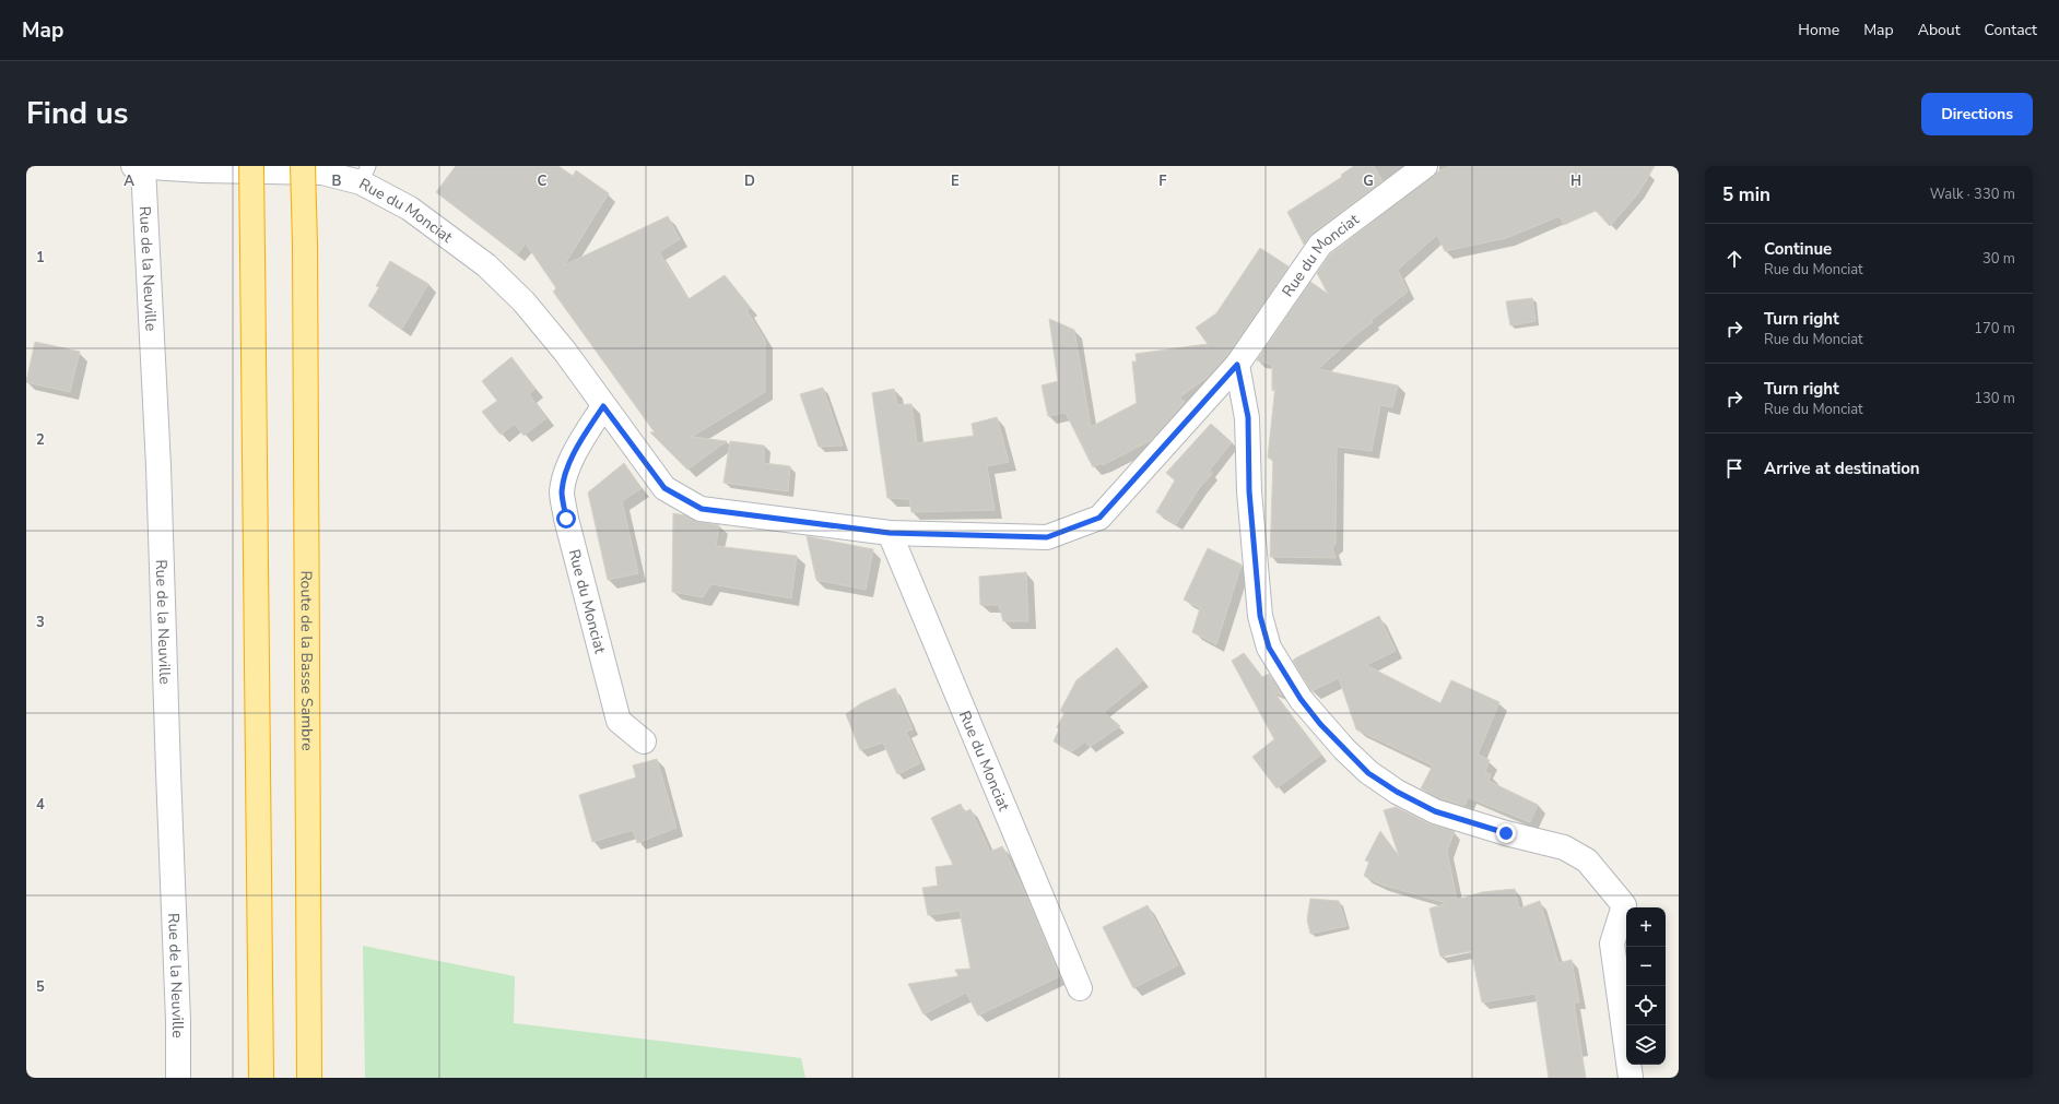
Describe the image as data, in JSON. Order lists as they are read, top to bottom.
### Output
{
  "streets": {
    "highway": ["Route de la Basse Sambre"],
    "street": ["Rue du Monciat", "Rue de la Neuville"]
  },
  "crossings": [
    ["Rue du Monciat", "Rue de la Neuville"]
  ],
  "page": {
    "header": "Map",
    "nav": [
      "Home",
      "Map",
      "About",
      "Contact"
    ],
    "title": "Find us",
    "buttons": "Directions",
    "heading": ["5 min", "Walk · 330 m"],
    "list": [
      ["Continue", "Rue du Monciat", "30 m"],
      ["Turn right", "Rue du Monciat", "170 m"],
      ["Turn right", "Rue du Monciat", "130 m"],
      "Arrive at destination"
    ],
    "map_buttons": ["+", "−"]
  },
  "grid": {
    "columns": [
      "A",
      "B",
      "C",
      "D",
      "E",
      "F",
      "G",
      "H"
    ],
    "rows": [
      "1",
      "2",
      "3",
      "4",
      "5"
    ]
  }
}
